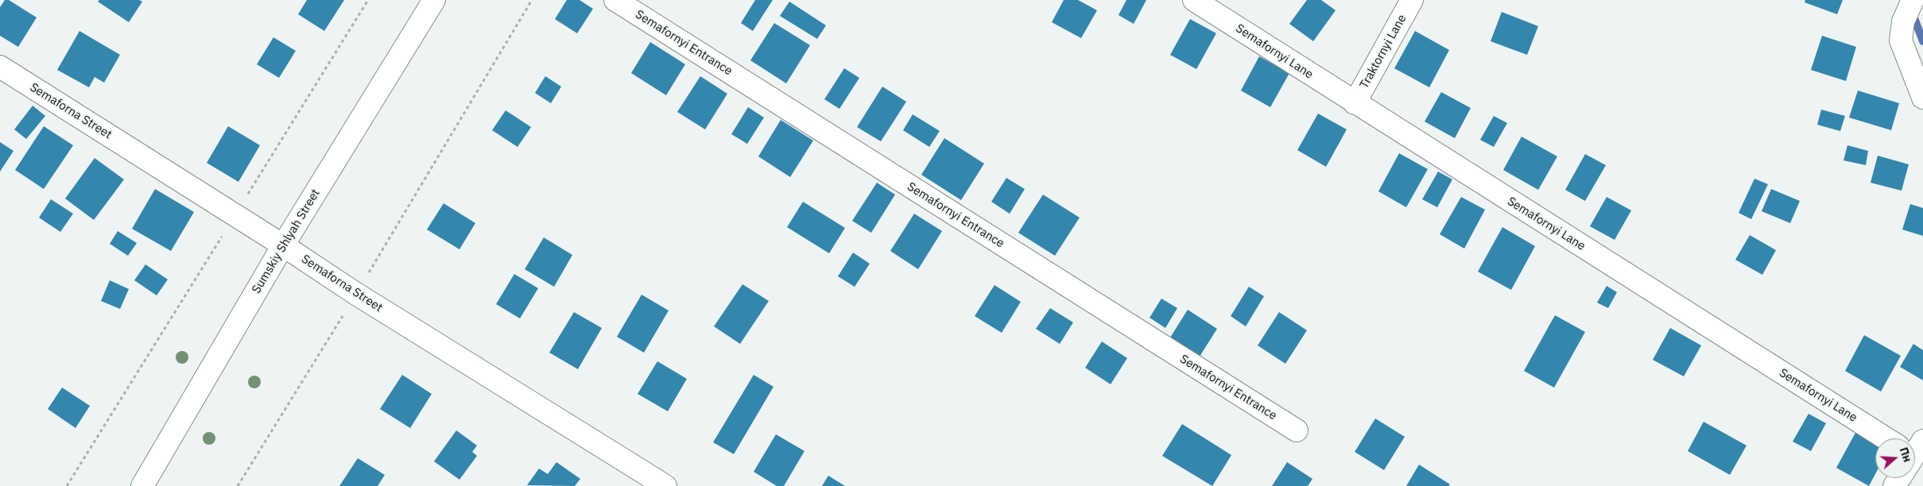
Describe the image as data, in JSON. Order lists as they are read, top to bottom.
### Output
{
  "streets": {
    "street": [
      "Semafornyi Entrance",
      "Semafornyi Lane",
      "Traktornyi Lane",
      "Semaforna Street",
      "Sumskiy Shlyah Street"
    ]
  },
  "crossings": [
    ["Semafornyi Lane", "Traktornyi Lane"],
    ["Semaforna Street", "Sumskiy Shlyah Street"]
  ],
  "north": "right"
}
